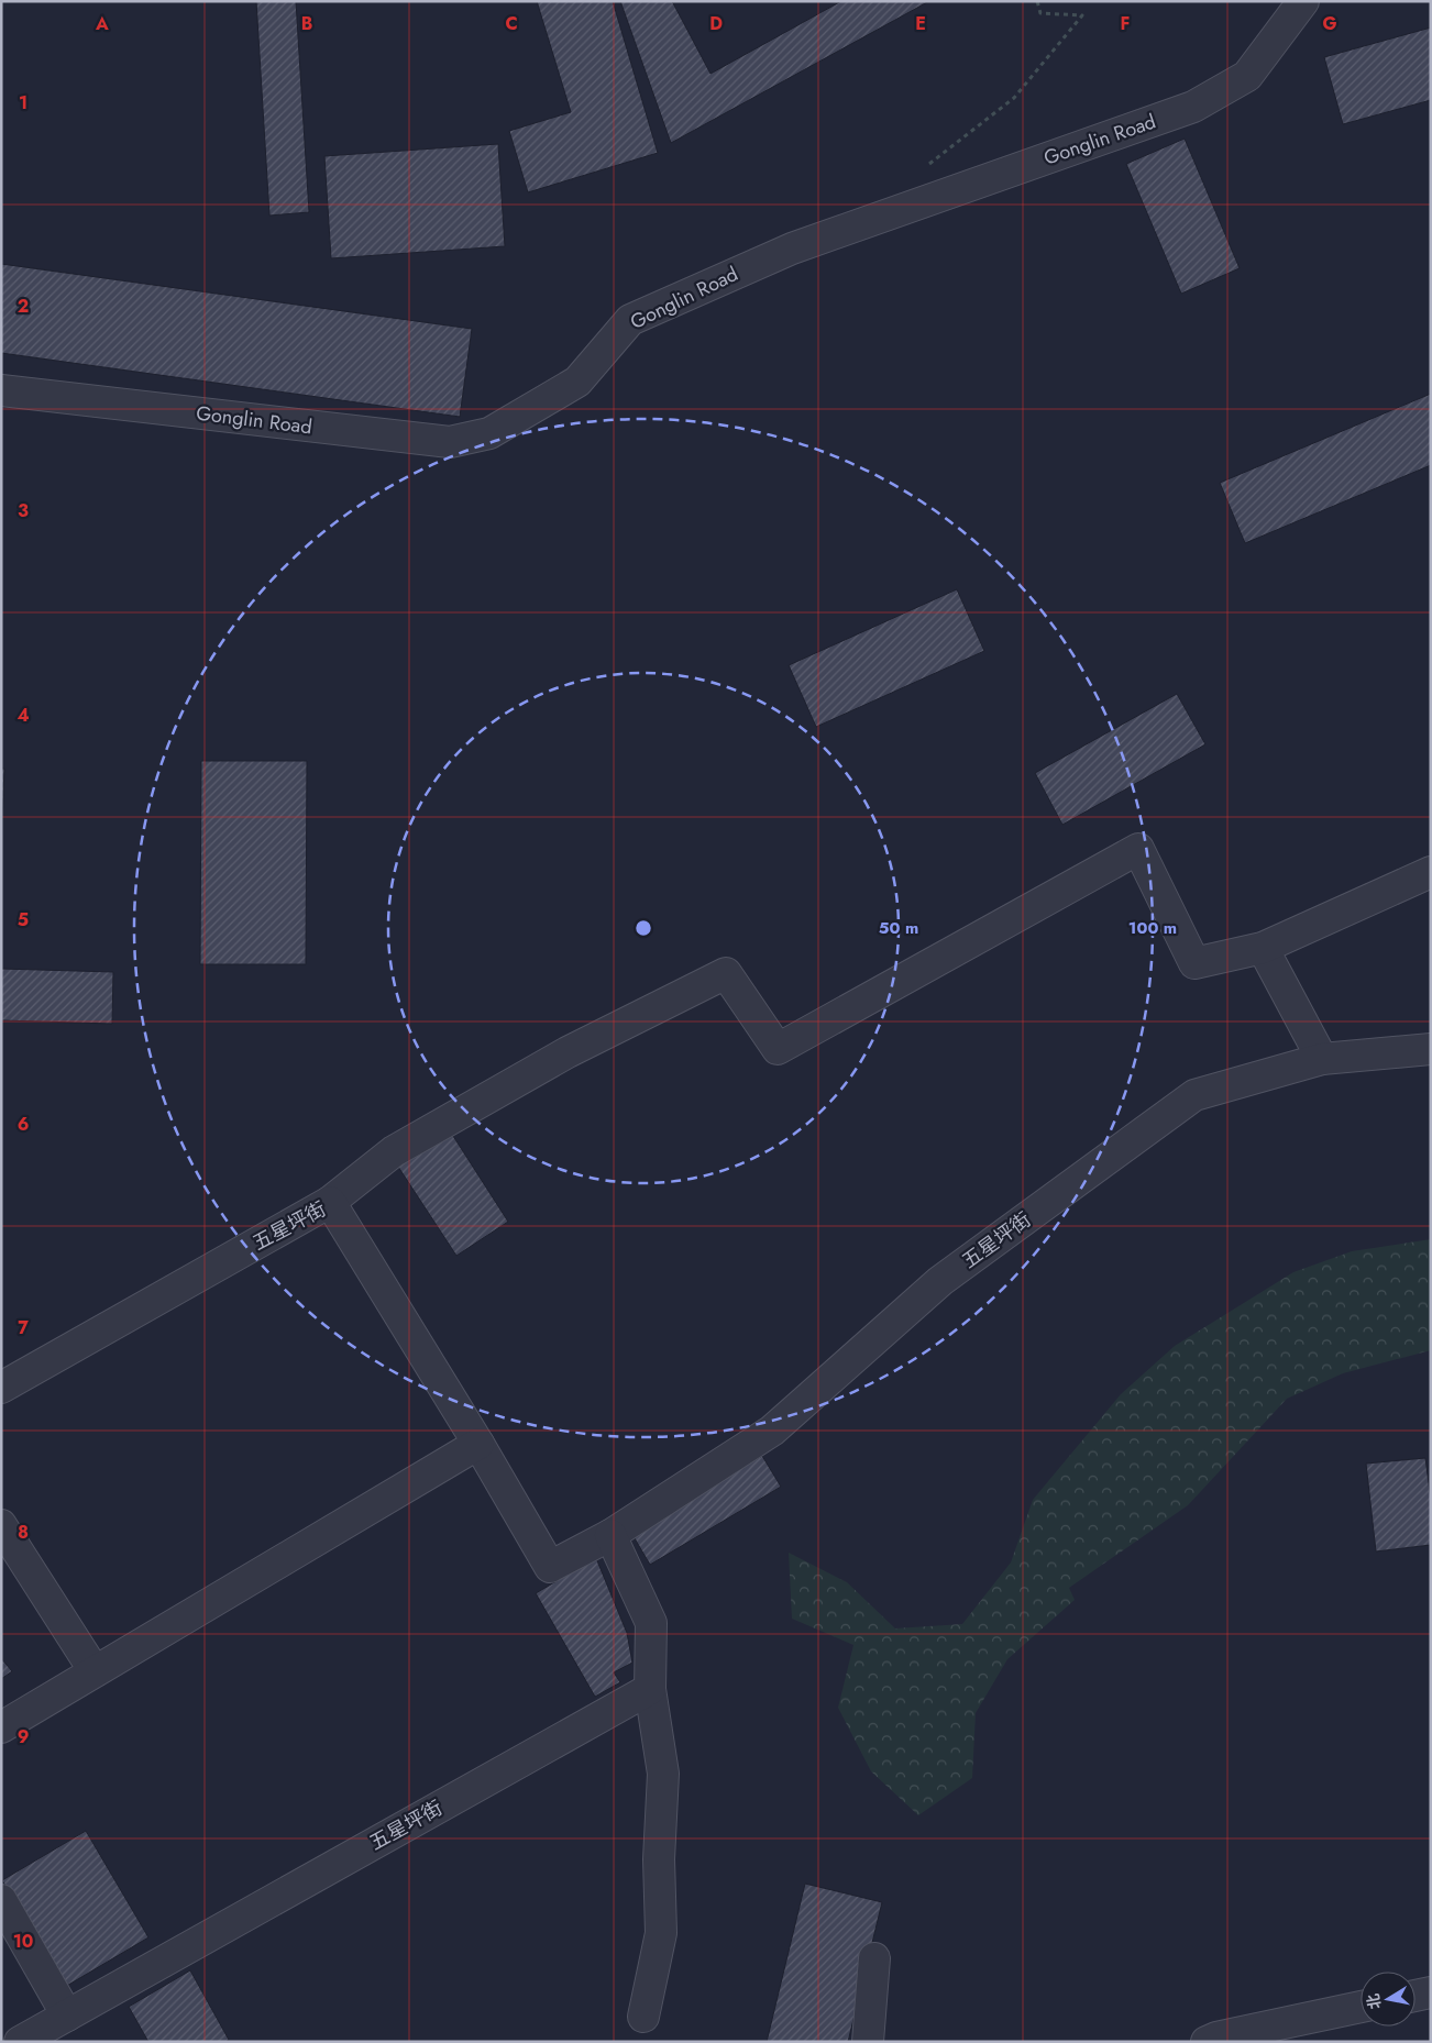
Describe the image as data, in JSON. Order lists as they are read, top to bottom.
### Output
{
  "streets": {
    "street": ["Gonglin Road", "五星坪街"]
  },
  "north": "left",
  "grid": {
    "columns": [
      "A",
      "B",
      "C",
      "D",
      "E",
      "F",
      "G"
    ],
    "rows": [
      "1",
      "2",
      "3",
      "4",
      "5",
      "6",
      "7",
      "8",
      "9",
      "10"
    ]
  },
  "rings": ["50 m", "100 m"]
}
